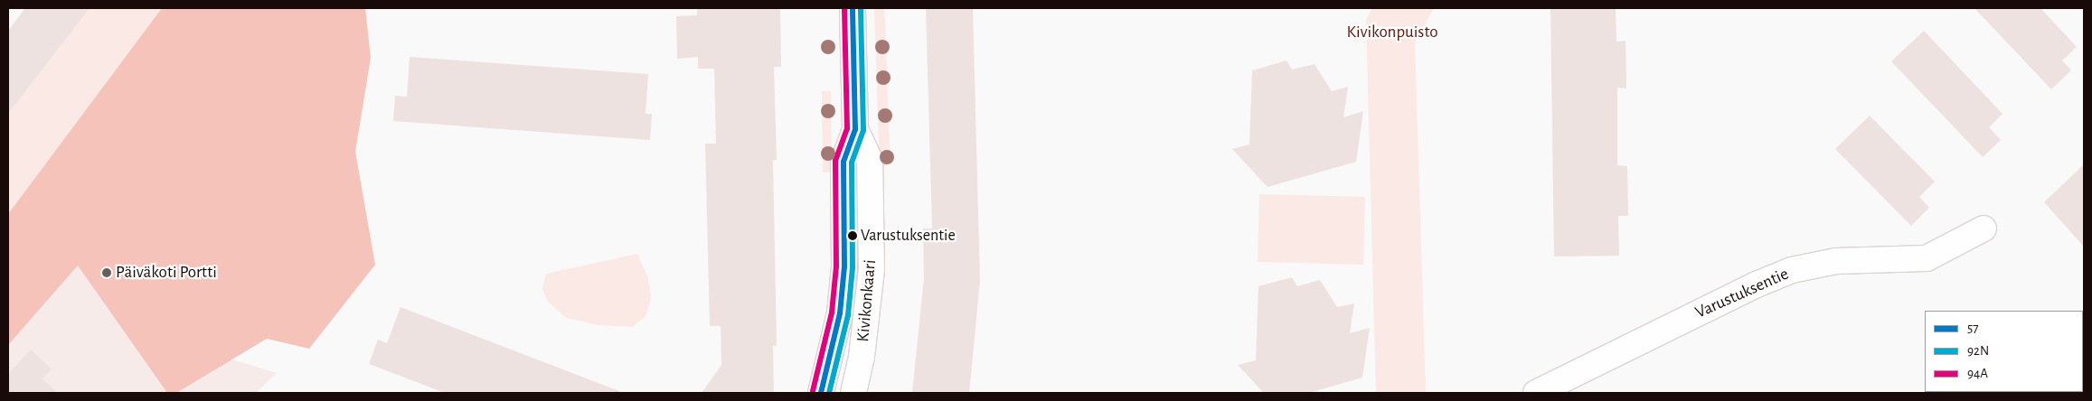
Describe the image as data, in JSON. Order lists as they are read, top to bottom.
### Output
{
  "streets": {
    "street": ["Varustuksentie", "Kivikonkaari"]
  },
  "parks": ["Kivikonpuisto"],
  "places": ["Varustuksentie", "Päiväkoti Portti"],
  "lines": ["transit line 57", "transit line 92N", "transit line 94A"],
  "legend": ["57", "92N", "94A"]
}
